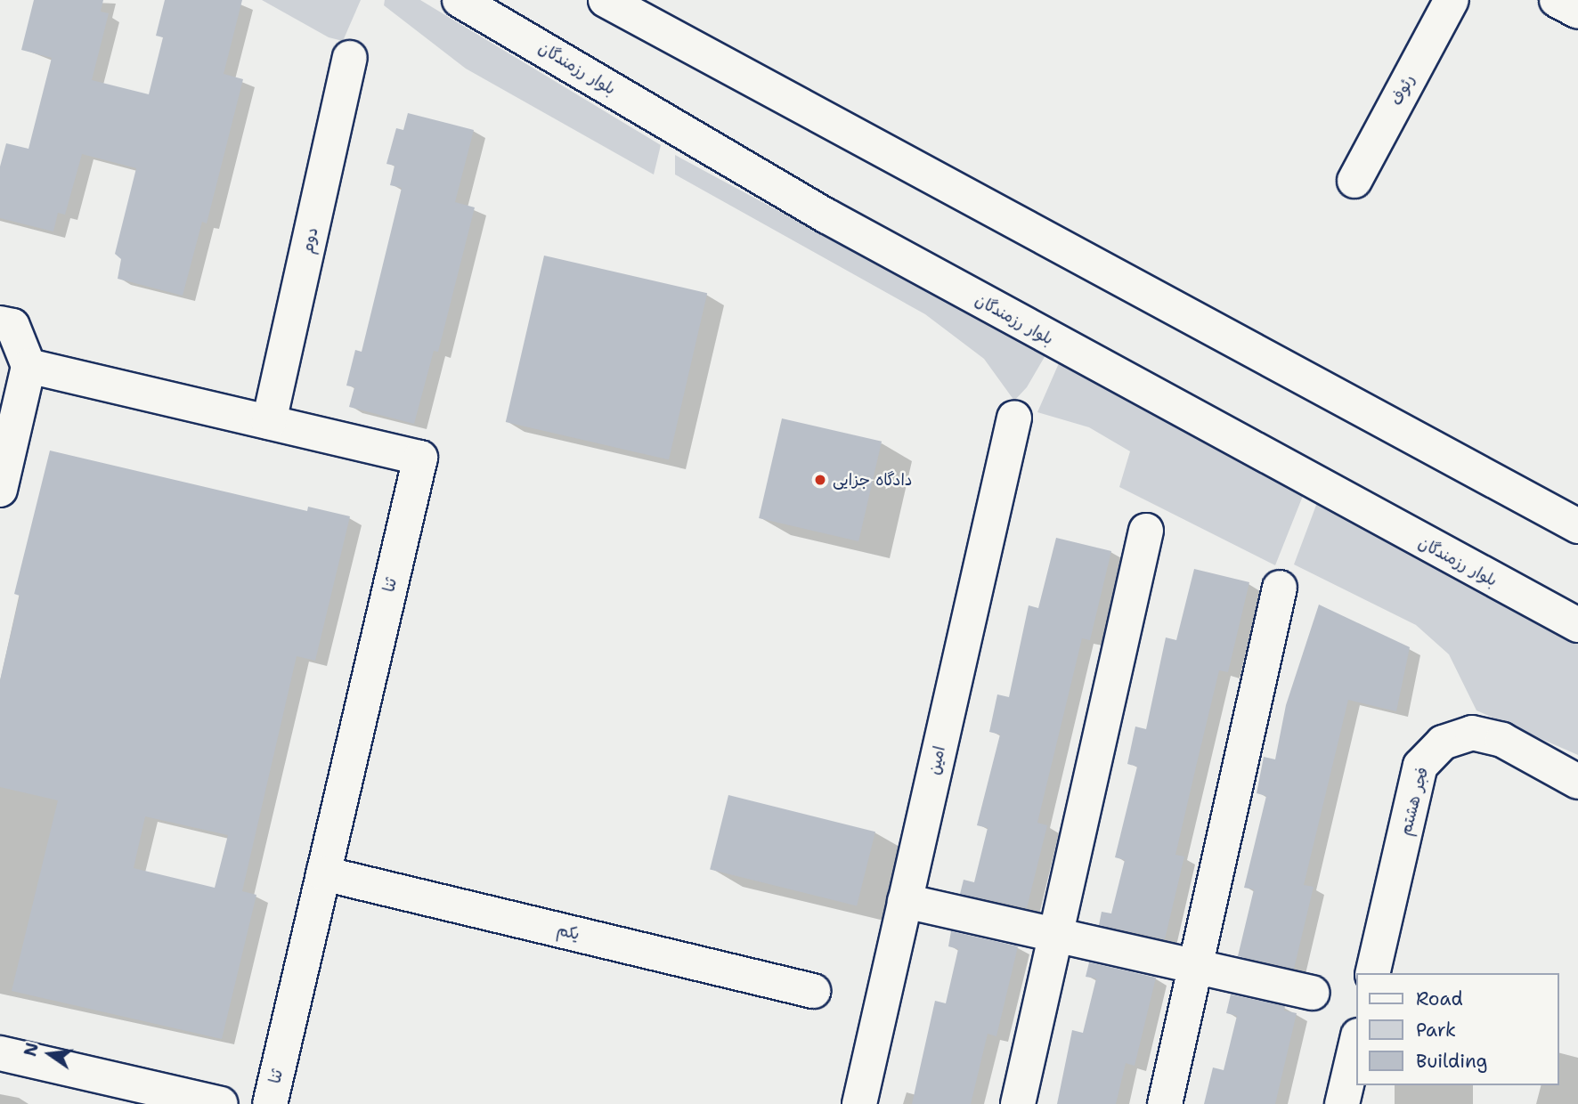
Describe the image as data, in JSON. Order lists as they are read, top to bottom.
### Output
{
  "streets": {
    "street": [
      "بلوار رزمندگان",
      "رئوف",
      "دوم",
      "ثنا",
      "امین",
      "فجر هشتم",
      "یکم"
    ]
  },
  "crossings": [
    ["دوم", "ثنا"],
    ["ثنا", "یکم"]
  ],
  "places": ["دادگاه جزایی"],
  "legend": ["Road", "Park", "Building"],
  "north": "left"
}
